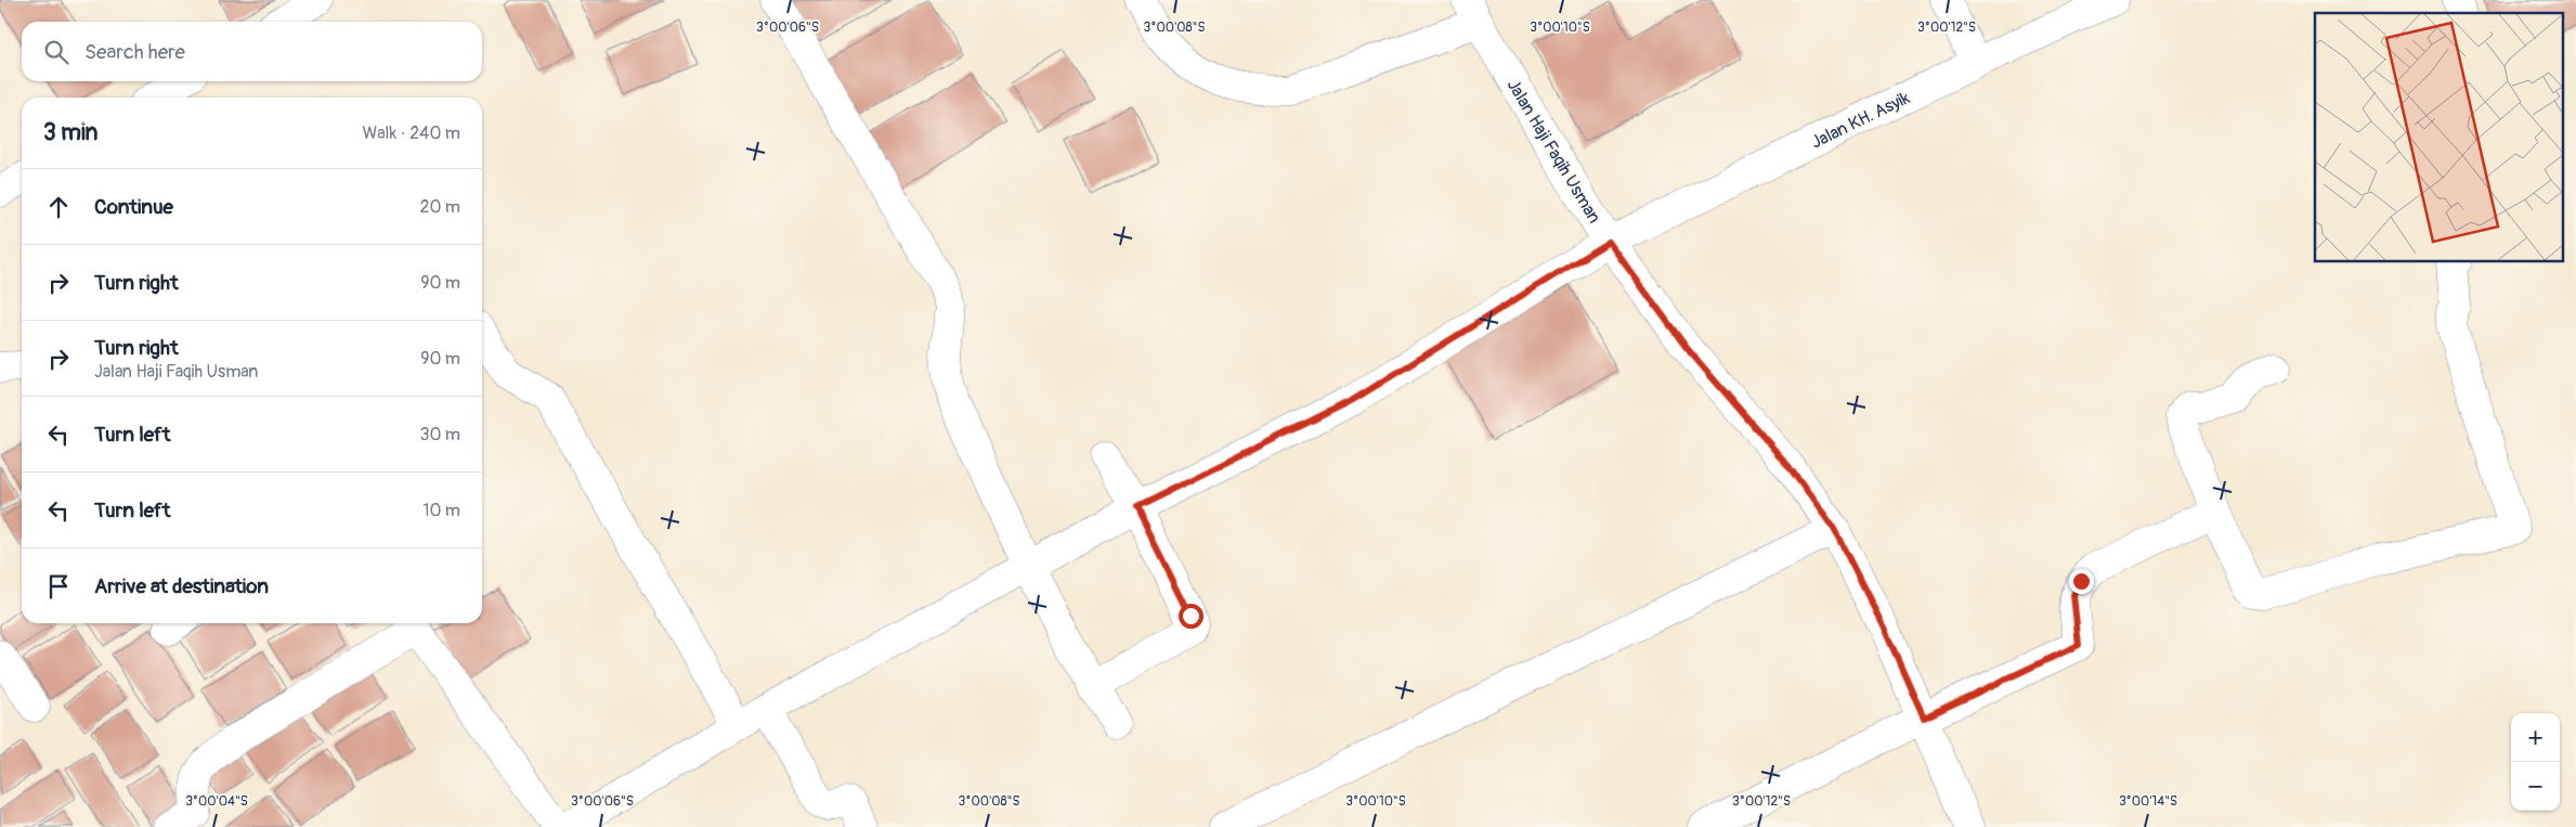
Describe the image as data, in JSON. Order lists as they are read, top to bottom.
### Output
{
  "streets": {
    "street": ["Jalan KH. Asyik", "Jalan Haji Faqih Usman"]
  },
  "crossings": [
    ["Jalan KH. Asyik", "Jalan Haji Faqih Usman"]
  ],
  "page": {
    "search": "Search here",
    "heading": ["3 min", "Walk · 240 m"],
    "list": [
      ["Continue", "20 m"],
      ["Turn right", "90 m"],
      ["Turn right", "Jalan Haji Faqih Usman", "90 m"],
      ["Turn left", "30 m"],
      ["Turn left", "10 m"],
      "Arrive at destination"
    ],
    "map_buttons": ["+", "−"]
  },
  "coordinates": [
    "3°00'06\"S",
    "3°00'08\"S",
    "3°00'10\"S",
    "3°00'12\"S",
    "3°00'04\"S",
    "3°00'14\"S"
  ]
}
